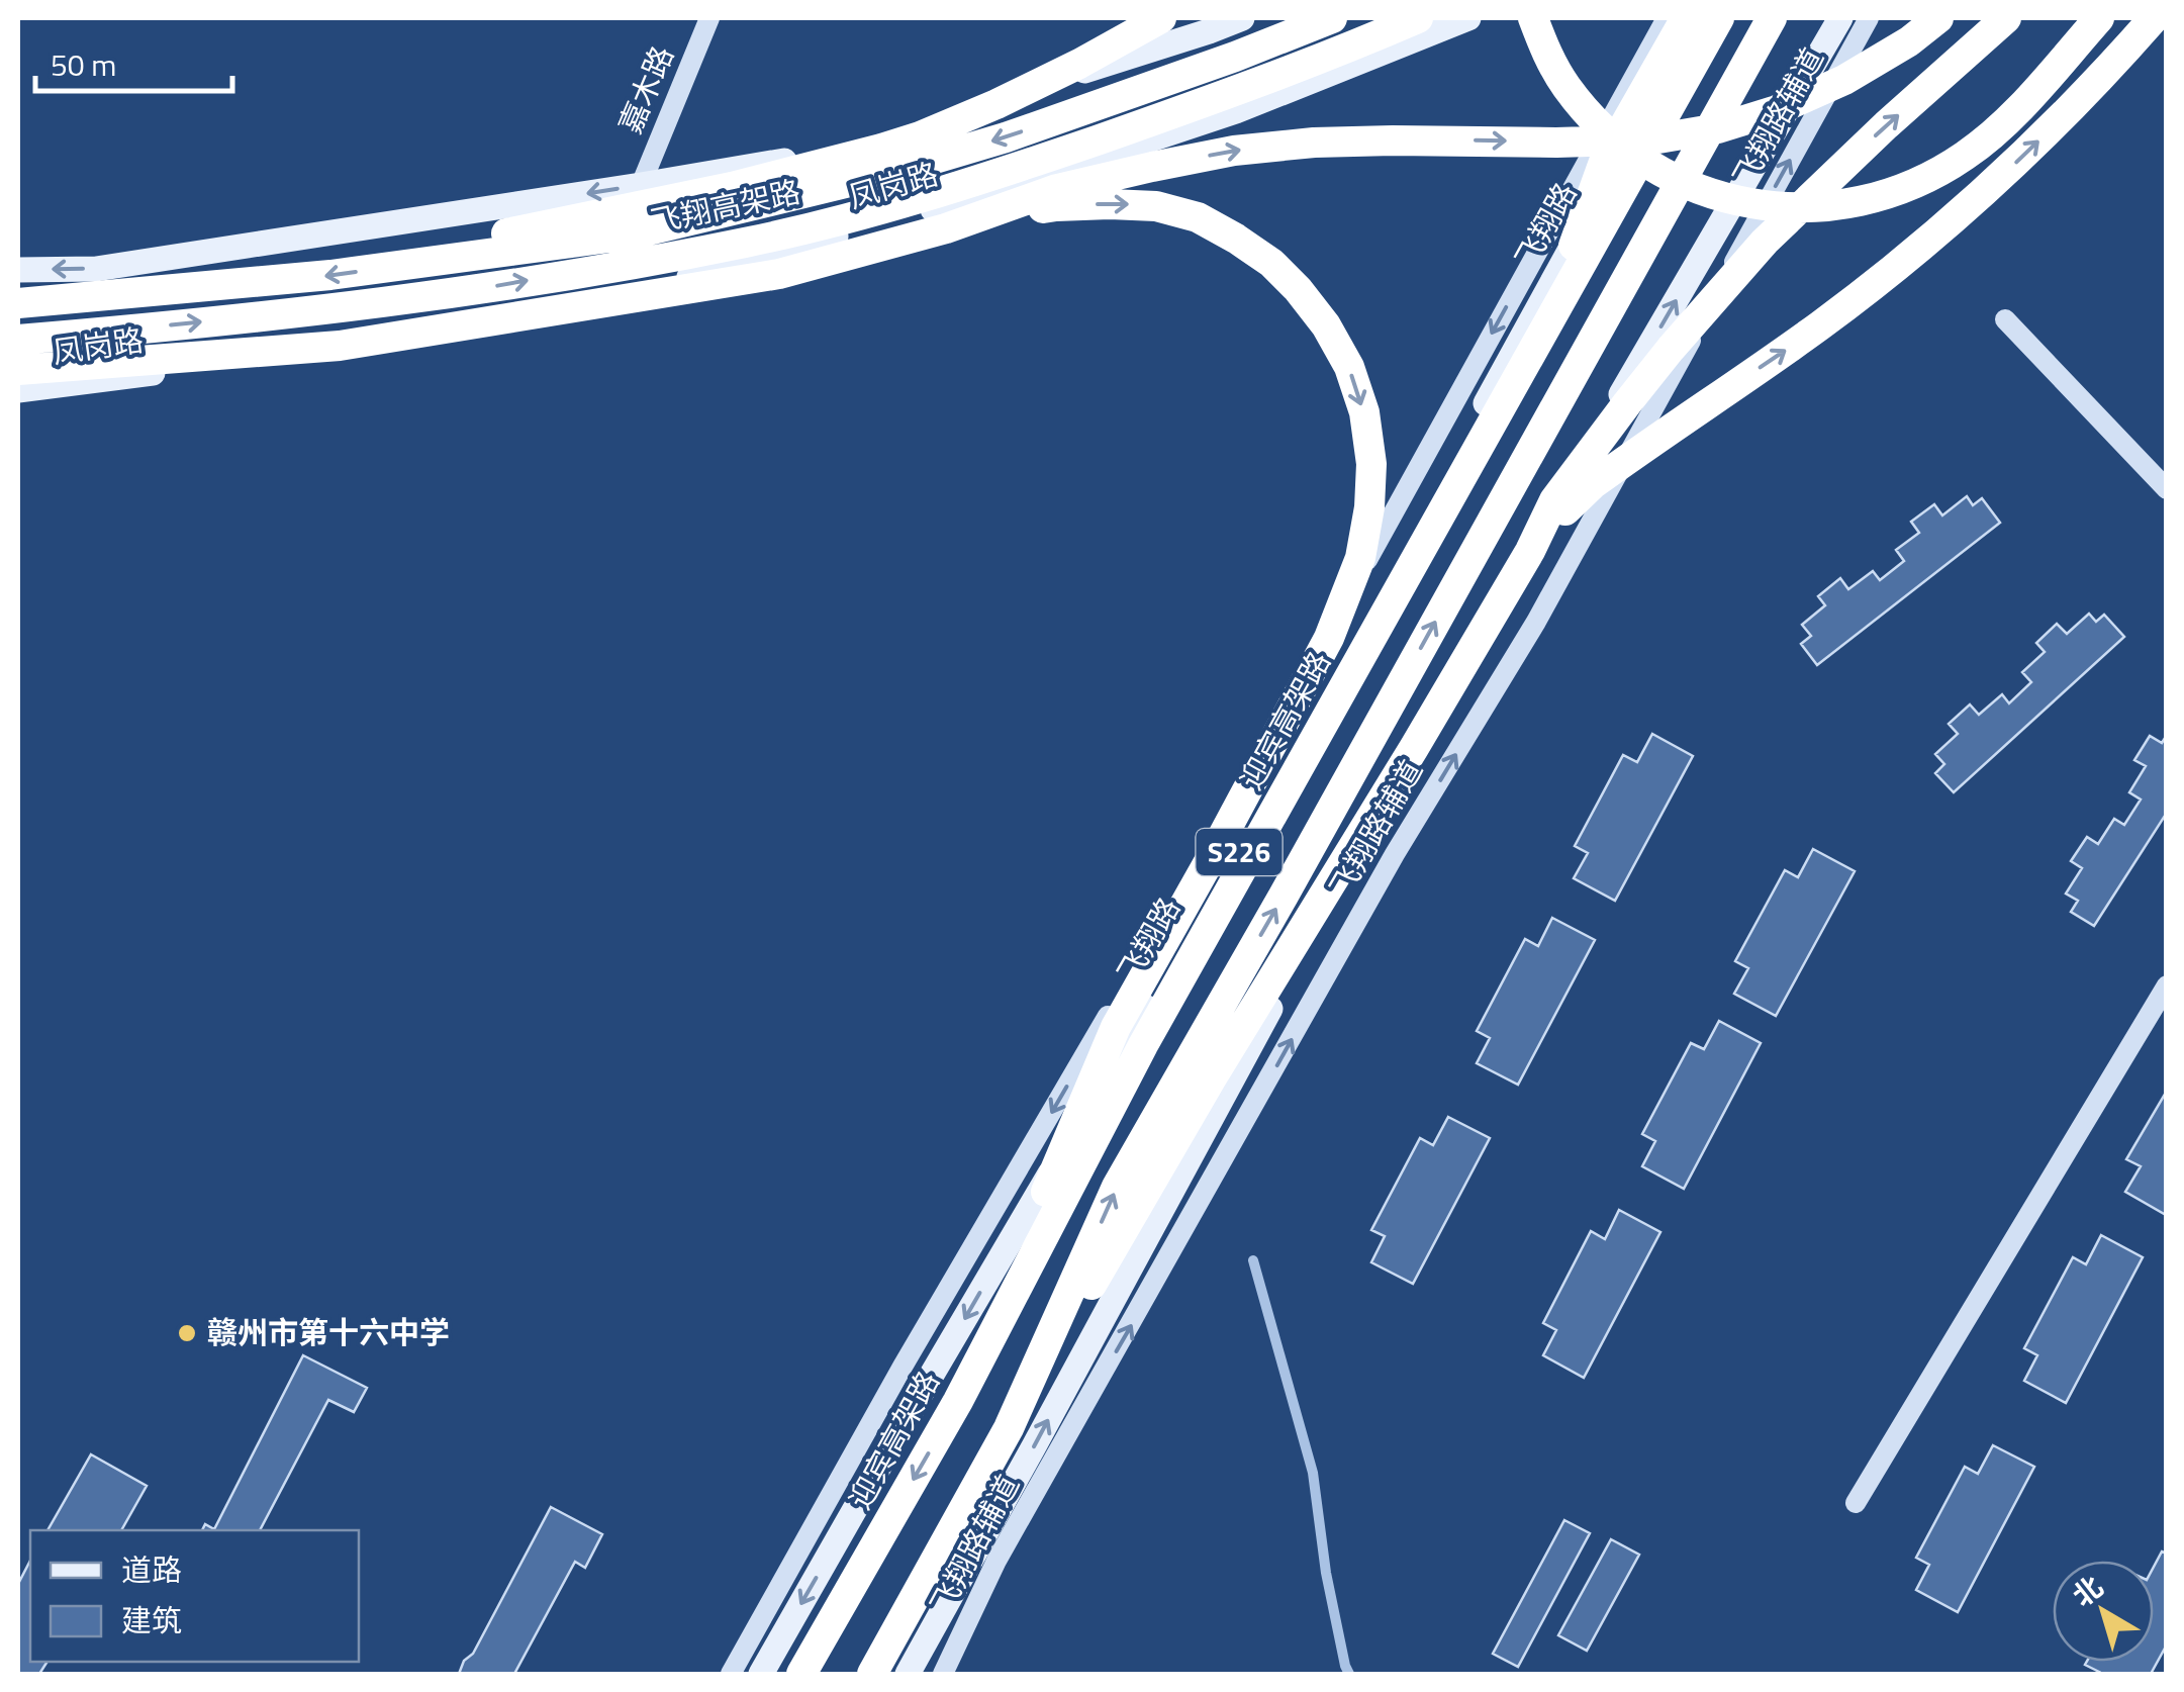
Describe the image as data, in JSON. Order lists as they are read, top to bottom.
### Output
{
  "streets": {
    "highway": ["飞翔高架路", "迎宾高架路"],
    "main road": ["凤岗路", "飞翔路", "S226"],
    "street": ["嘉木路", "飞翔路辅道"]
  },
  "crossings": [
    ["嘉木路", "凤岗路"]
  ],
  "places": ["赣州市第十六中学"],
  "legend": ["道路", "建筑"],
  "scale_bar": "50 m",
  "north": "top left"
}
